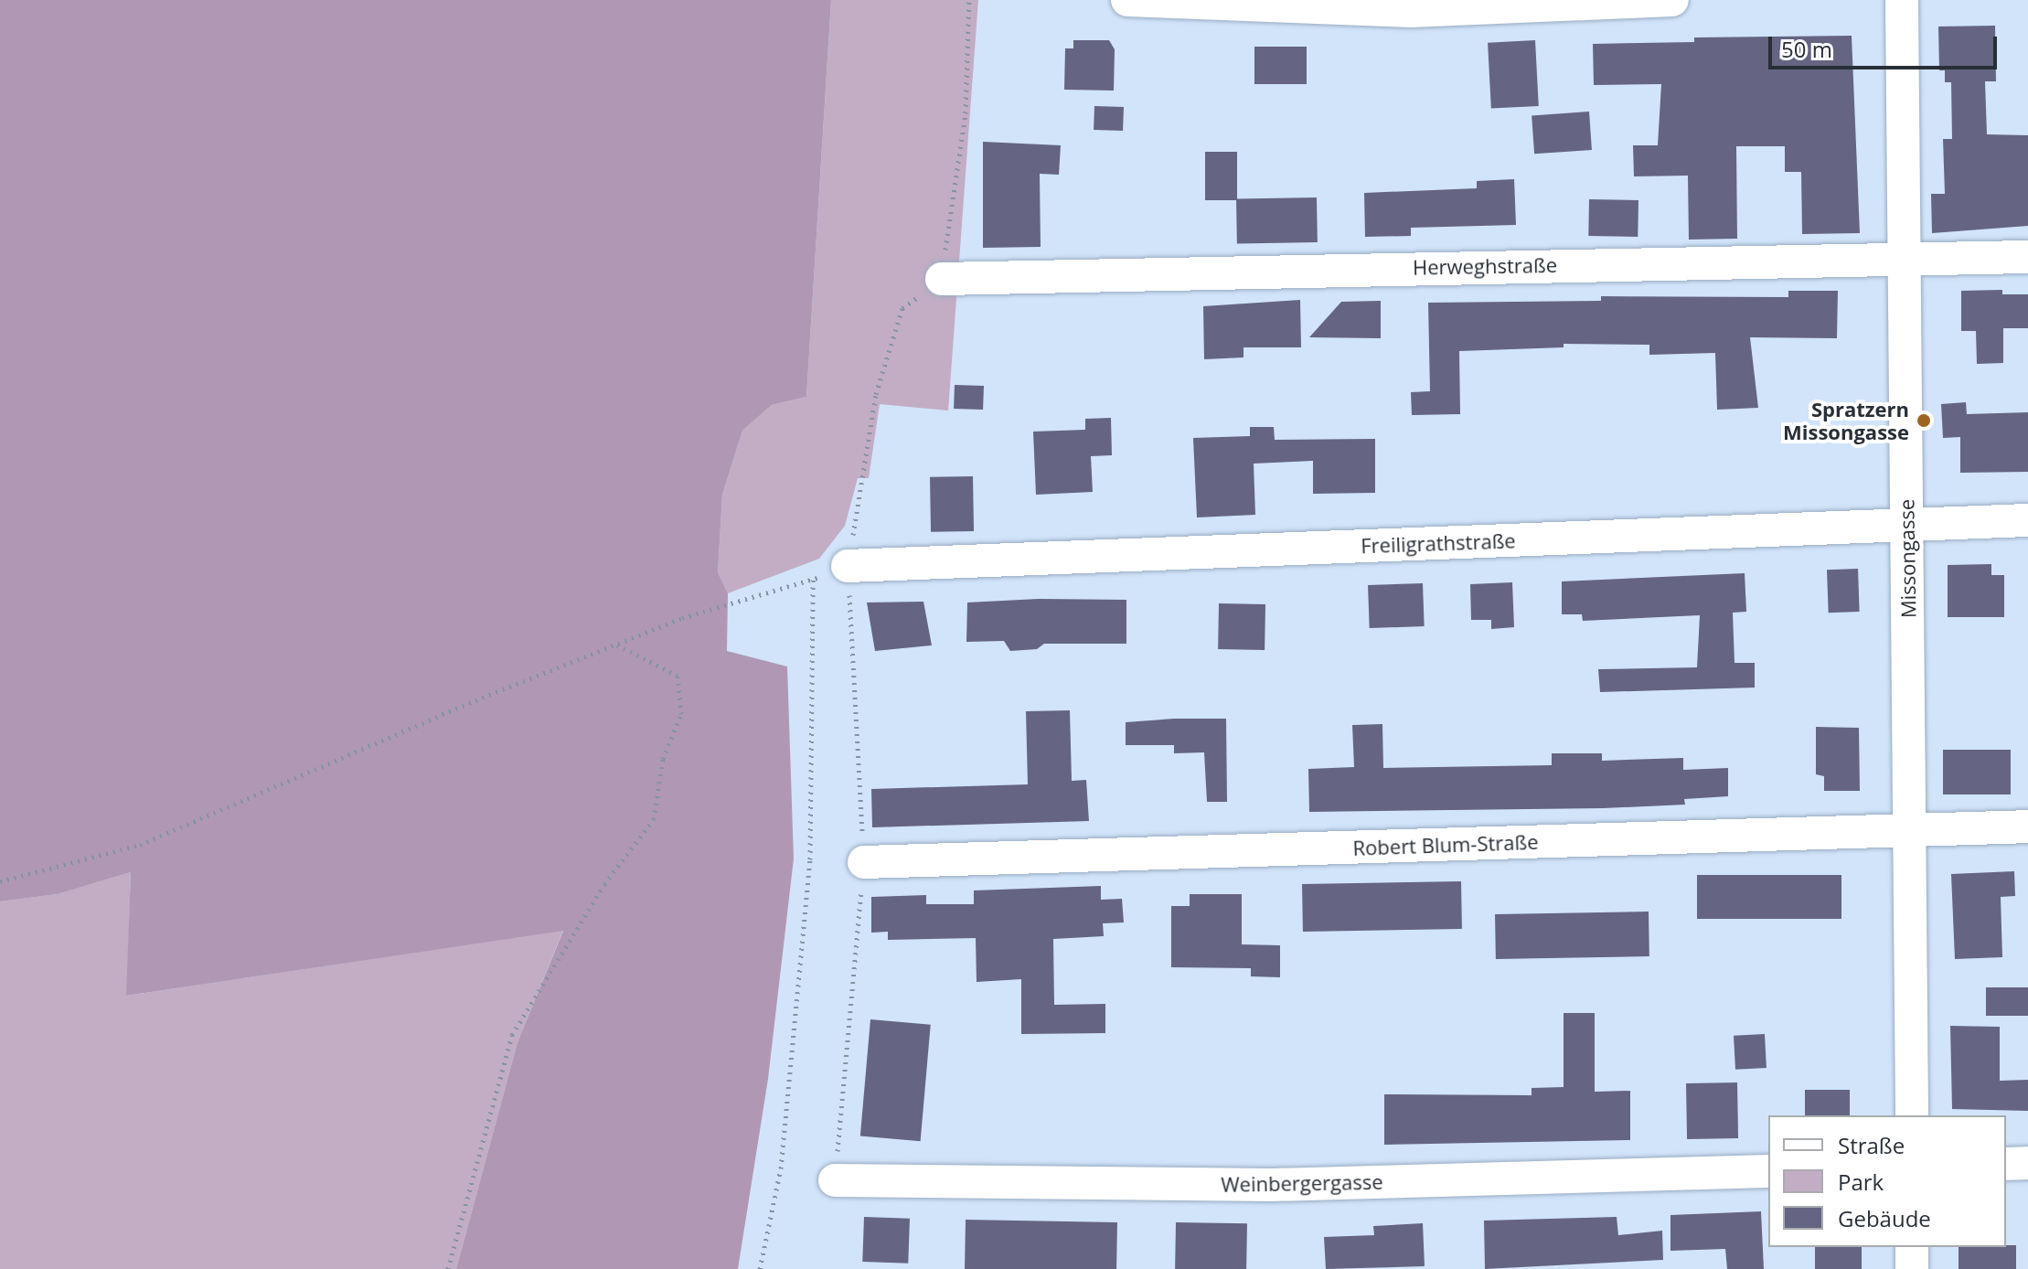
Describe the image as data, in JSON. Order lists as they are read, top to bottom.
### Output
{
  "streets": {
    "street": [
      "Herweghstraße",
      "Freiligrathstraße",
      "Missongasse",
      "Robert Blum-Straße",
      "Weinbergergasse"
    ]
  },
  "crossings": [
    ["Herweghstraße", "Missongasse"],
    ["Freiligrathstraße", "Missongasse"],
    ["Missongasse", "Robert Blum-Straße"]
  ],
  "places": ["Spratzern Missongasse"],
  "legend": ["Straße", "Park", "Gebäude"],
  "scale_bar": "50 m"
}
